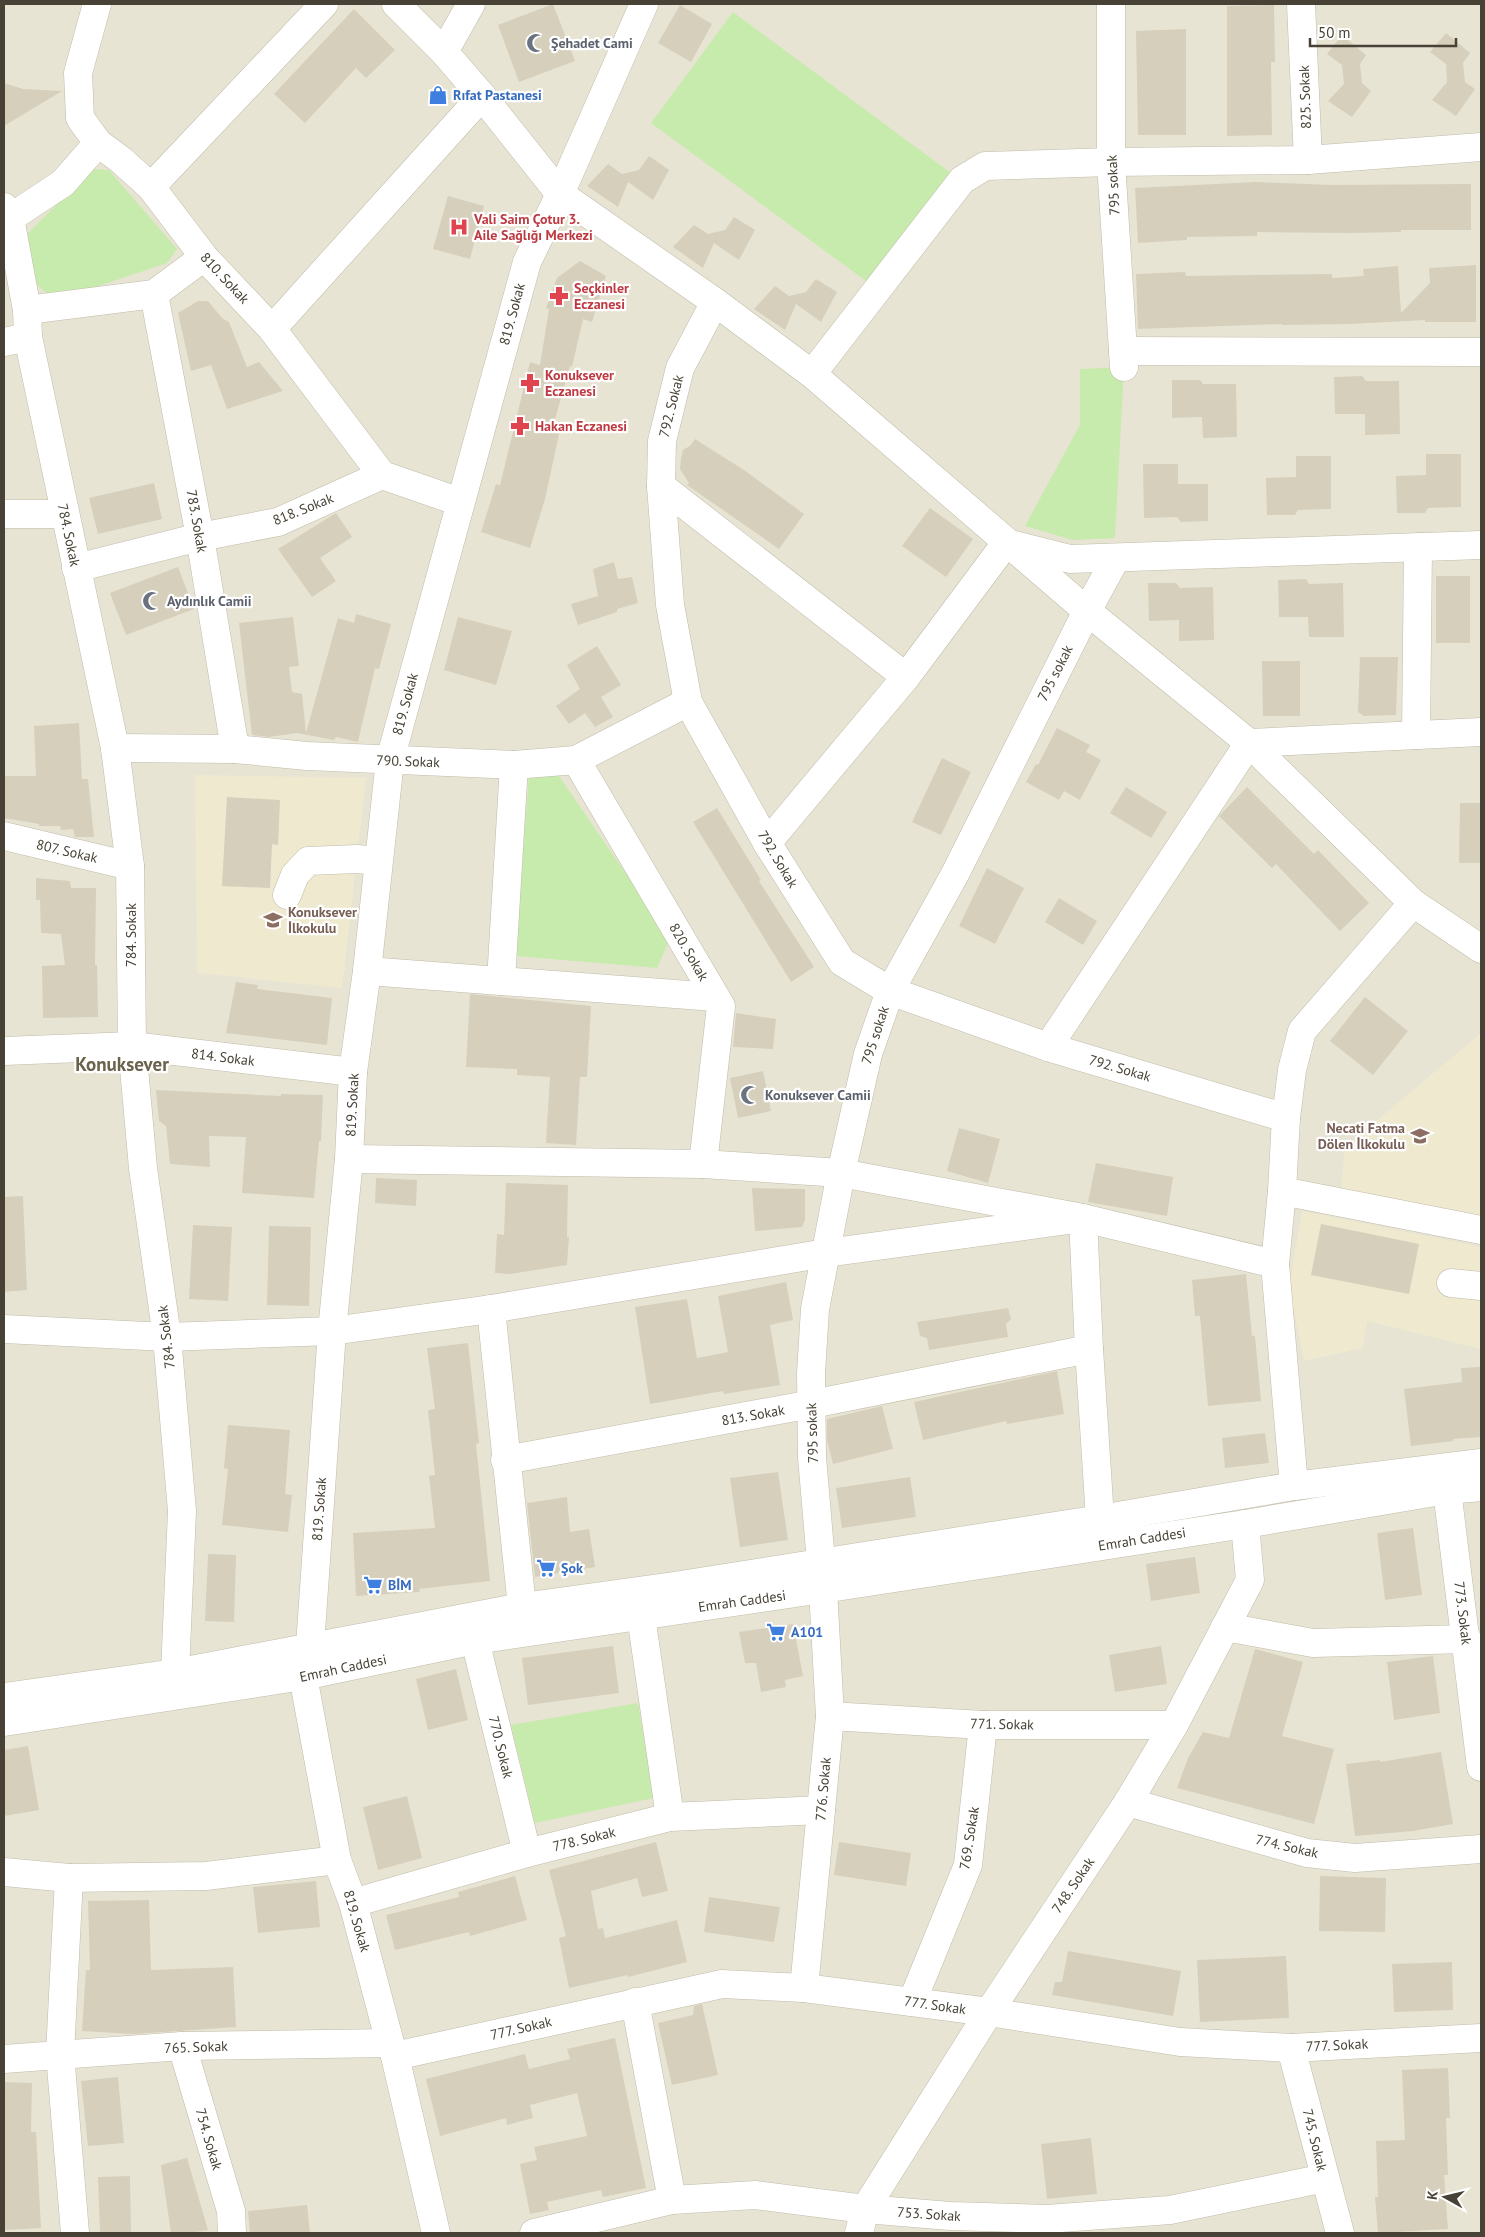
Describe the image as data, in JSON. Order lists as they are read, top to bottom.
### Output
{
  "streets": {
    "street": [
      "825. Sokak",
      "795 sokak",
      "810. Sokak",
      "819. Sokak",
      "792. Sokak",
      "818. Sokak",
      "783. Sokak",
      "784. Sokak",
      "790. Sokak",
      "807. Sokak",
      "820. Sokak",
      "814. Sokak",
      "813. Sokak",
      "Emrah Caddesi",
      "773. Sokak",
      "771. Sokak",
      "770. Sokak",
      "776. Sokak",
      "769. Sokak",
      "778. Sokak",
      "774. Sokak",
      "748. Sokak",
      "777. Sokak",
      "765. Sokak",
      "754. Sokak",
      "745. Sokak",
      "753. Sokak"
    ]
  },
  "crossings": [
    ["795 sokak", "792. Sokak"],
    ["795 sokak", "813. Sokak"],
    ["795 sokak", "Emrah Caddesi"],
    ["795 sokak", "776. Sokak"],
    ["810. Sokak", "818. Sokak"],
    ["819. Sokak", "790. Sokak"],
    ["819. Sokak", "814. Sokak"],
    ["819. Sokak", "Emrah Caddesi"],
    ["819. Sokak", "778. Sokak"],
    ["819. Sokak", "777. Sokak"],
    ["819. Sokak", "765. Sokak"],
    ["792. Sokak", "790. Sokak"],
    ["818. Sokak", "783. Sokak"],
    ["818. Sokak", "784. Sokak"],
    ["783. Sokak", "790. Sokak"],
    ["784. Sokak", "790. Sokak"],
    ["784. Sokak", "807. Sokak"],
    ["784. Sokak", "814. Sokak"],
    ["784. Sokak", "Emrah Caddesi"],
    ["790. Sokak", "820. Sokak"],
    ["Emrah Caddesi", "773. Sokak"],
    ["Emrah Caddesi", "770. Sokak"],
    ["Emrah Caddesi", "776. Sokak"],
    ["Emrah Caddesi", "748. Sokak"],
    ["771. Sokak", "776. Sokak"],
    ["771. Sokak", "769. Sokak"],
    ["771. Sokak", "748. Sokak"],
    ["770. Sokak", "778. Sokak"],
    ["776. Sokak", "778. Sokak"],
    ["776. Sokak", "777. Sokak"],
    ["769. Sokak", "777. Sokak"],
    ["774. Sokak", "748. Sokak"],
    ["748. Sokak", "777. Sokak"],
    ["748. Sokak", "753. Sokak"],
    ["777. Sokak", "765. Sokak"],
    ["777. Sokak", "745. Sokak"],
    ["765. Sokak", "754. Sokak"],
    ["745. Sokak", "753. Sokak"]
  ],
  "districts": ["Konuksever"],
  "places": {
    "mosque": ["Şehadet Cami", "Aydınlık Camii", "Konuksever Camii"],
    "shop": ["Rıfat Pastanesi"],
    "hospital": ["Vali Saim Çotur 3. Aile Sağlığı Merkezi"],
    "pharmacy": ["Seçkinler Eczanesi", "Konuksever Eczanesi", "Hakan Eczanesi"],
    "school or university": ["Konuksever İlkokulu", "Necati Fatma Dölen İlkokulu"],
    "supermarket": ["Şok", "BİM", "A101"]
  },
  "scale_bar": "50 m",
  "north": "left"
}
